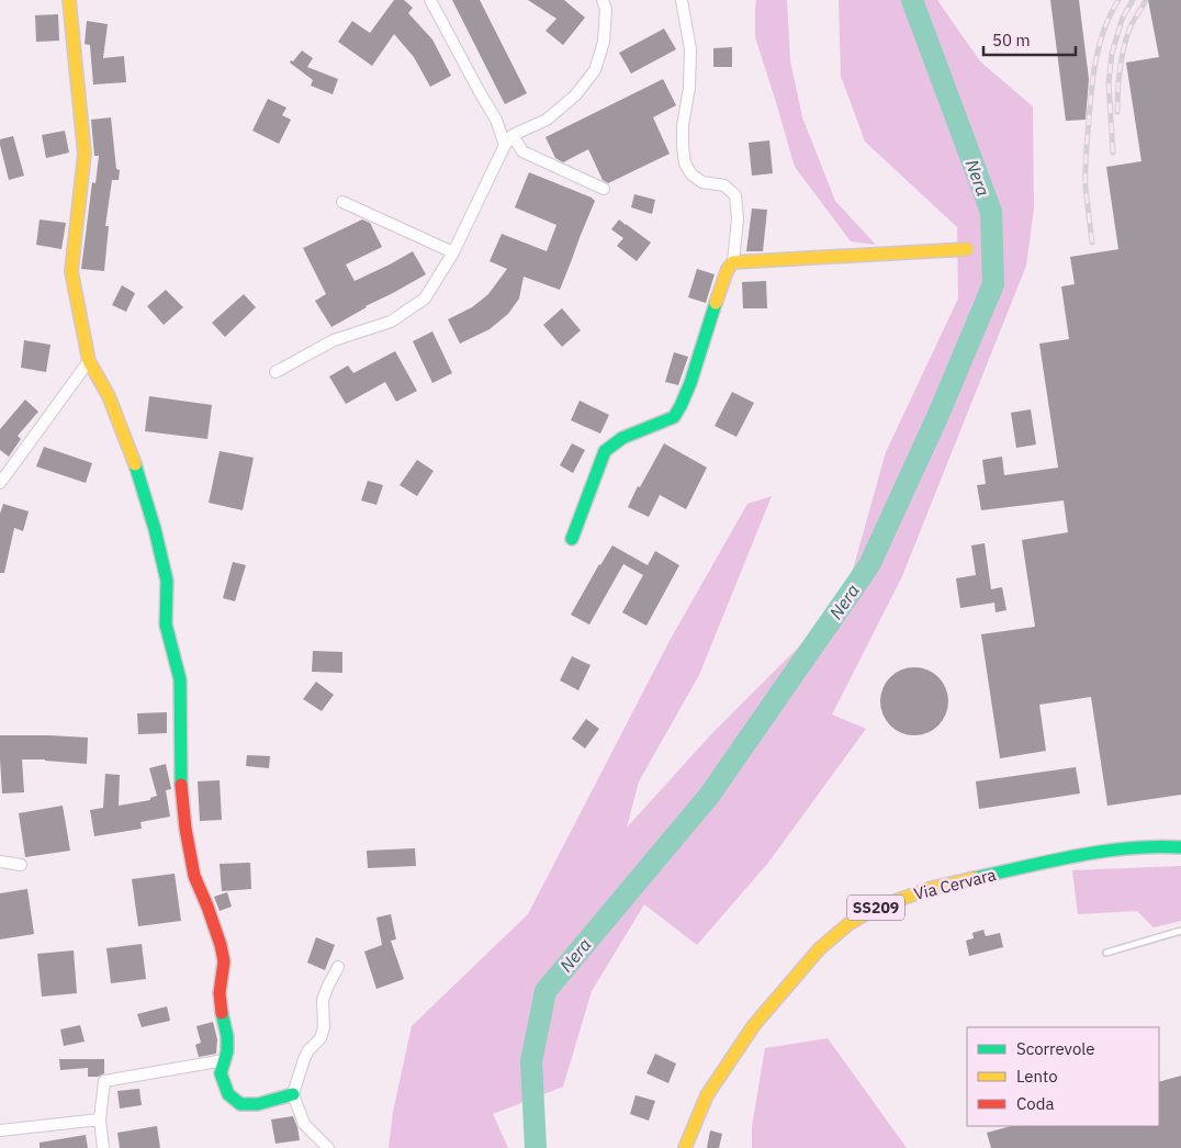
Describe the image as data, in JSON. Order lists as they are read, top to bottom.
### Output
{
  "streets": {
    "street": ["Via Cervara", "SS209"]
  },
  "water": ["Nera"],
  "legend": ["Scorrevole", "Lento", "Coda"],
  "scale_bar": "50 m"
}
